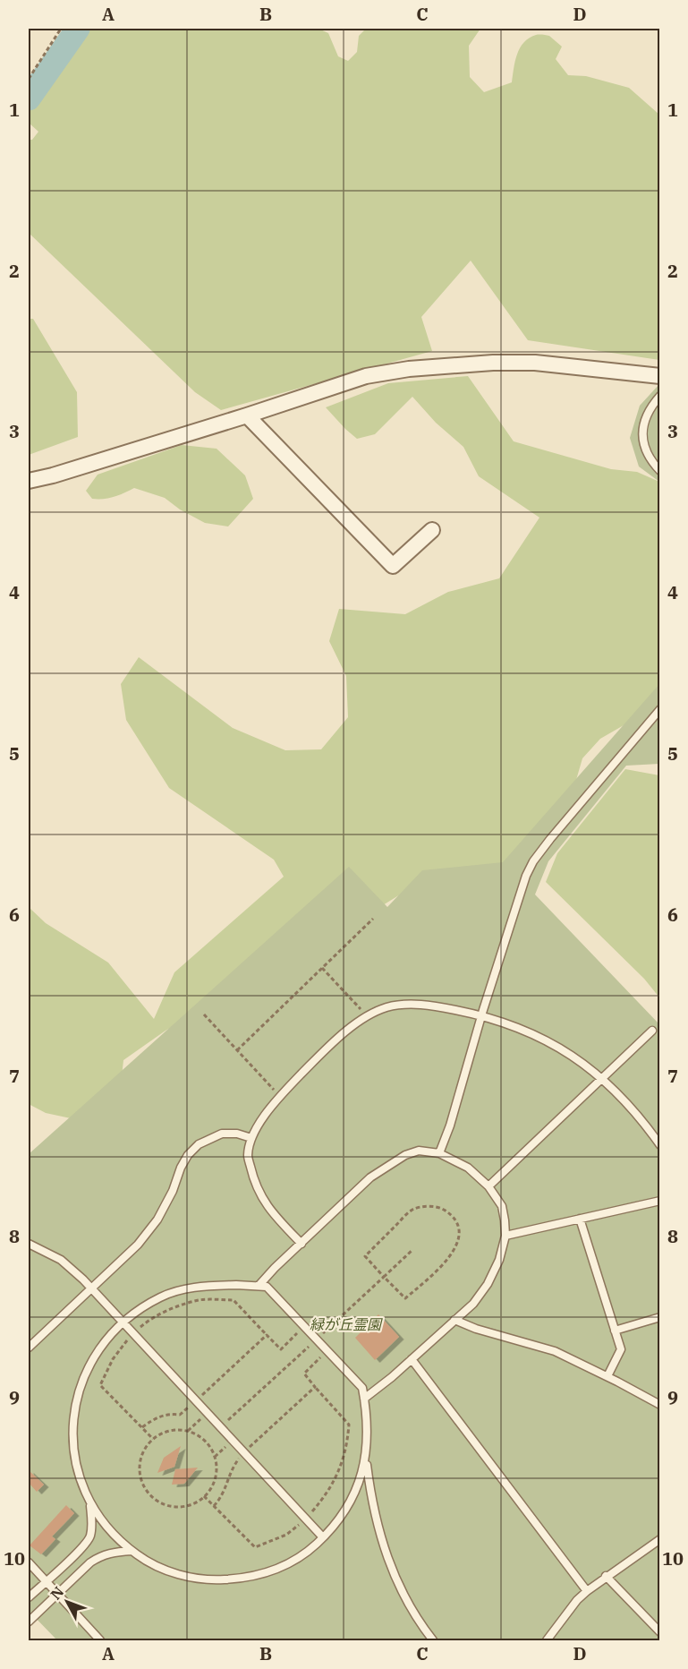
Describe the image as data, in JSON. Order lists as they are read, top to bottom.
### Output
{
  "parks": ["緑が丘霊園"],
  "north": "top left",
  "grid": {
    "columns": [
      "A",
      "B",
      "C",
      "D"
    ],
    "rows": [
      "1",
      "2",
      "3",
      "4",
      "5",
      "6",
      "7",
      "8",
      "9",
      "10"
    ]
  }
}
